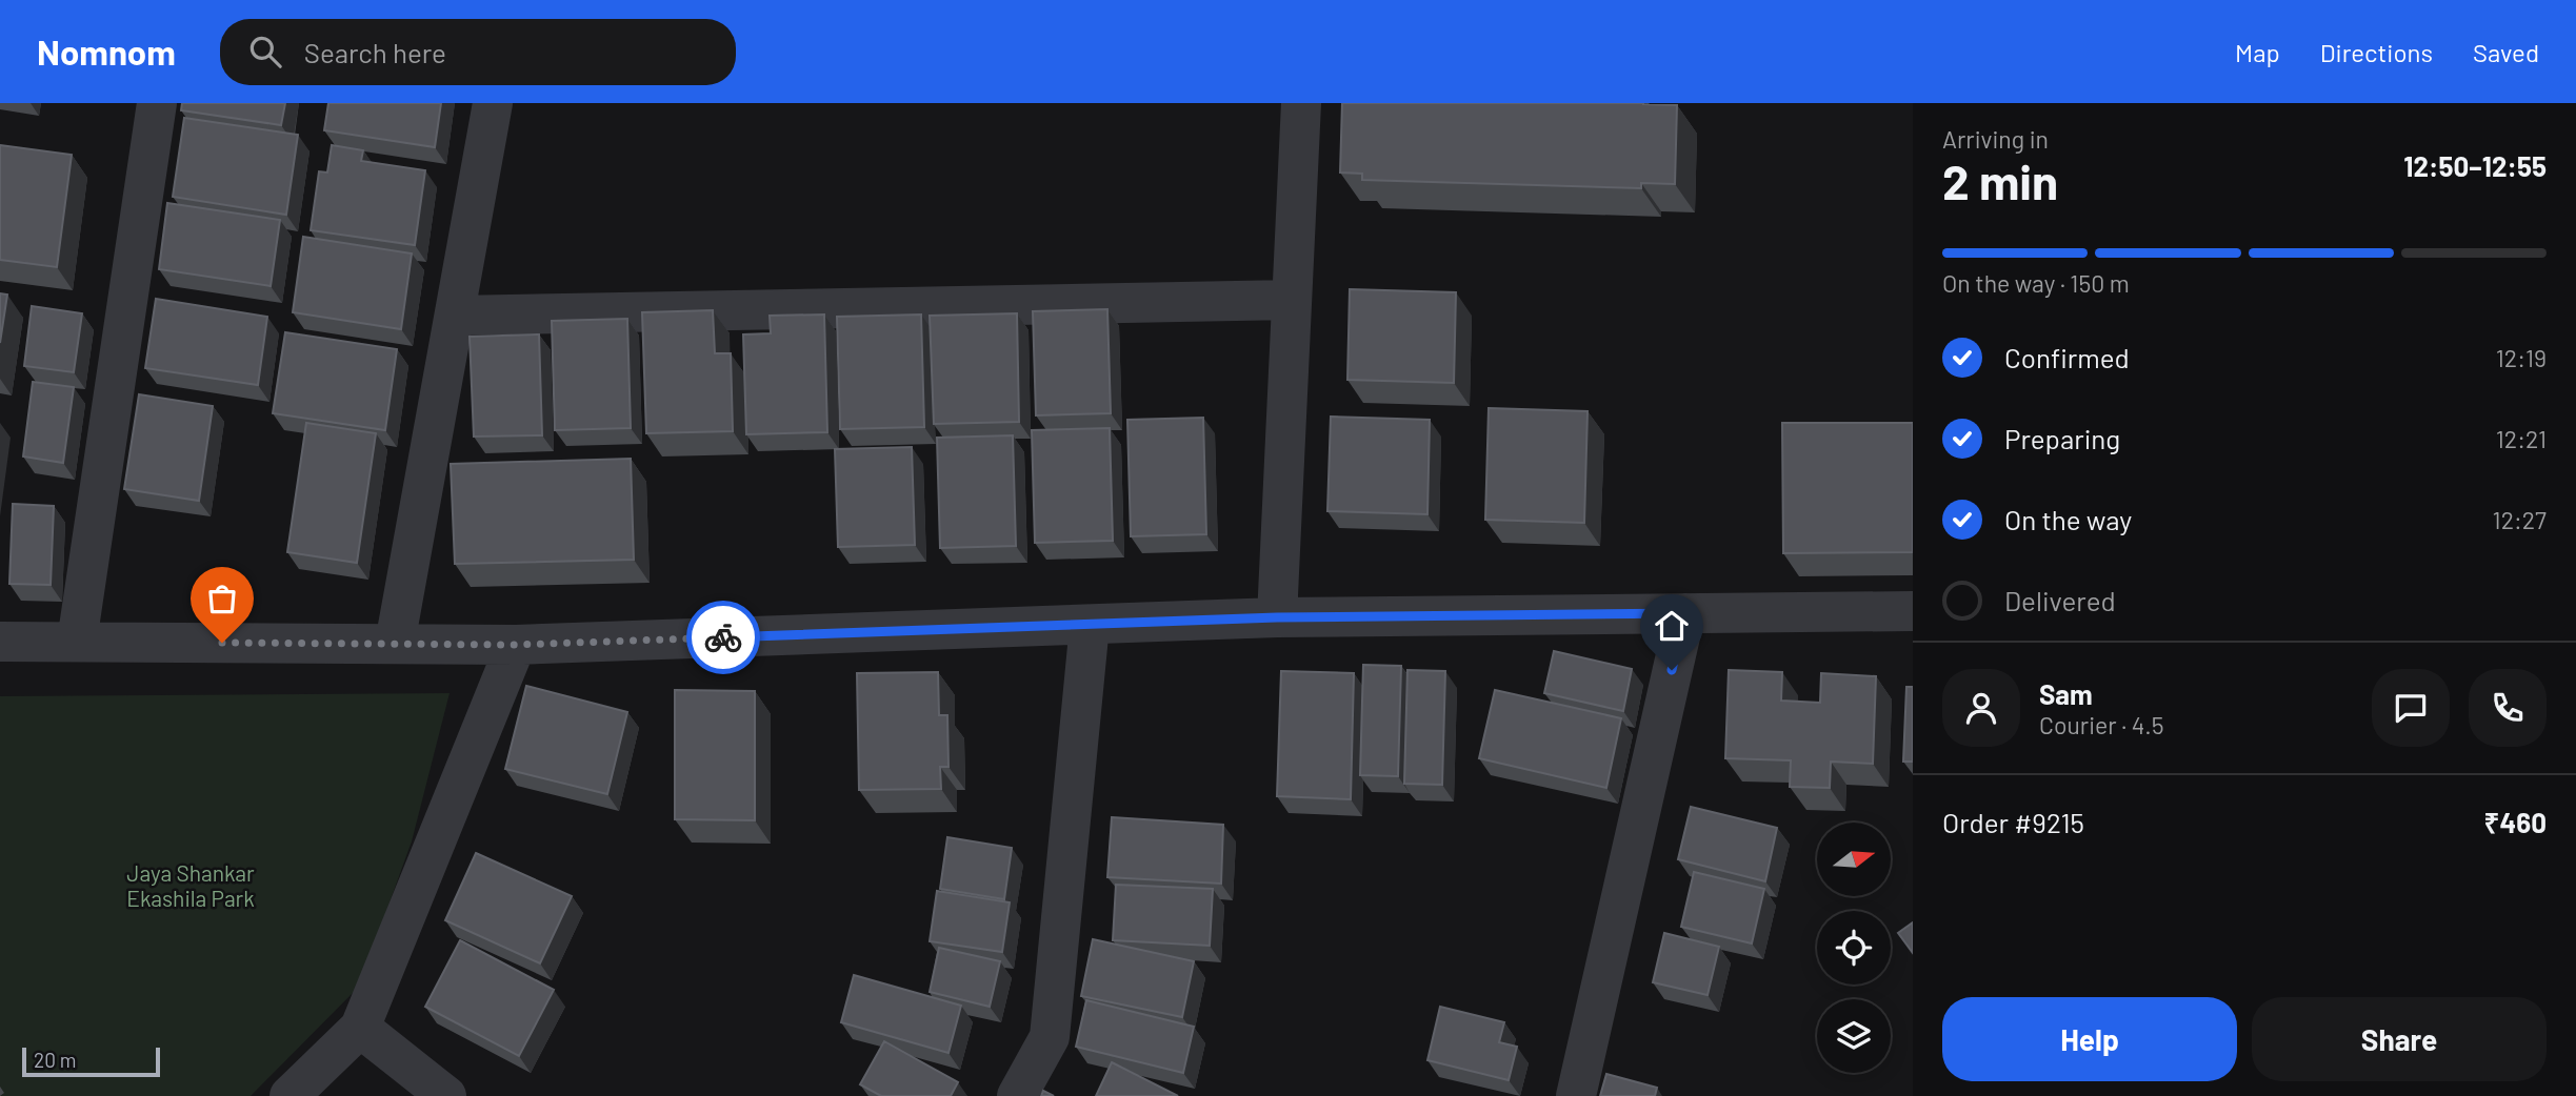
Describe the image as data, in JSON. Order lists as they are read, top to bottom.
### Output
{
  "parks": ["Jaya Shankar Ekashila Park"],
  "scale_bar": "20 m",
  "north": "right",
  "page": {
    "header": "Nomnom",
    "search": "Search here",
    "nav": ["Map", "Directions", "Saved"],
    "heading": ["2 min", "Arriving in", "12:50–12:55"],
    "panel": [
      "Sam",
      "Courier · 4.5",
      "Order #9215",
      "₹460"
    ],
    "bar": "On the way · 150 m",
    "list": [
      ["Confirmed", "12:19"],
      ["Preparing", "12:21"],
      ["On the way", "12:27"],
      "Delivered"
    ],
    "buttons": ["Help", "Share"],
    "scale": "20 m"
  }
}
